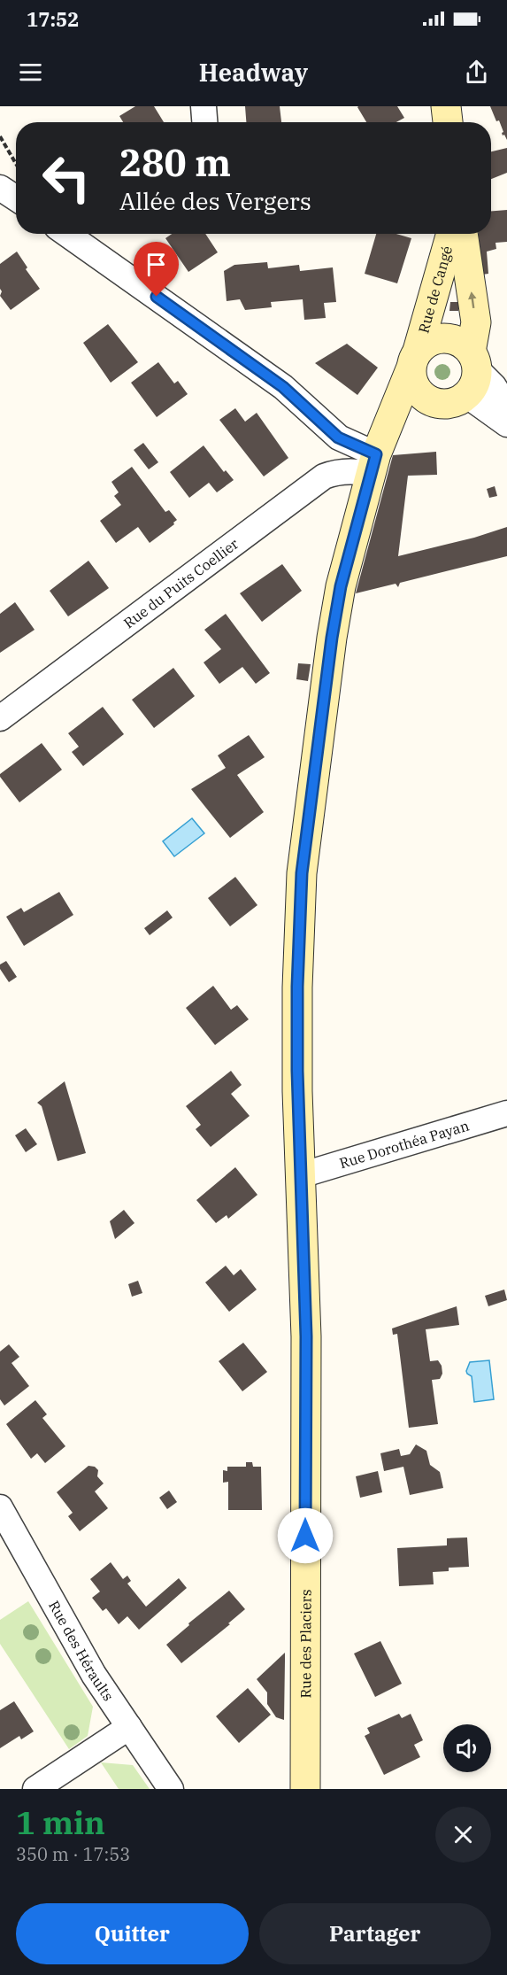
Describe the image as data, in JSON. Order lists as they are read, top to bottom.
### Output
{
  "streets": {
    "street": [
      "Rue de Cangé",
      "Rue du Puits Coellier",
      "Rue Dorothéa Payan",
      "Rue des Placiers",
      "Rue des Héraults"
    ]
  },
  "crossings": [
    ["Rue de Cangé", "Rue des Placiers"],
    ["Rue du Puits Coellier", "Rue des Placiers"],
    ["Rue Dorothéa Payan", "Rue des Placiers"]
  ],
  "page": {
    "status": "17:52",
    "header": "Headway",
    "turn": ["280 m", "Allée des Vergers"],
    "heading": ["1 min", "350 m · 17:53"],
    "buttons": ["Quitter", "Partager"]
  }
}
